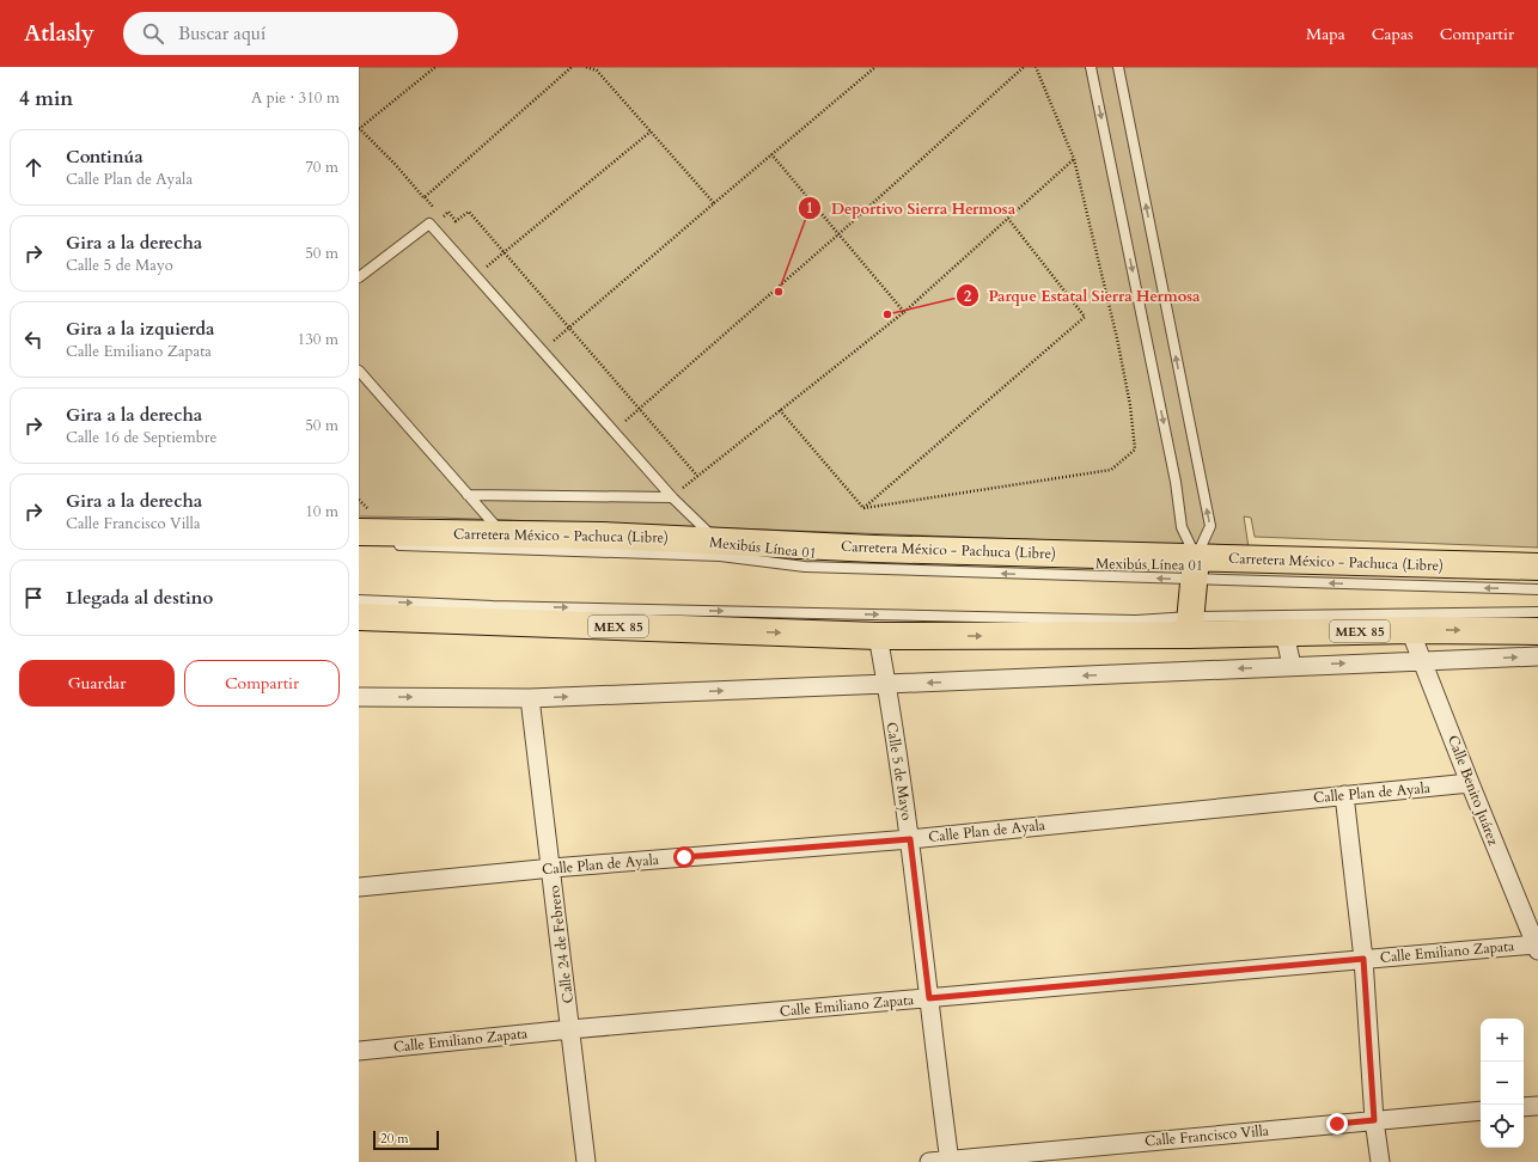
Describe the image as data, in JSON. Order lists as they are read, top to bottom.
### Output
{
  "streets": {
    "main road": ["Carretera México - Pachuca (Libre)", "MEX 85"],
    "street": [
      "Calle 5 de Mayo",
      "Calle Benito Juárez",
      "Calle Plan de Ayala",
      "Calle 24 de Febrero",
      "Calle Emiliano Zapata",
      "Calle Francisco Villa"
    ],
    "lane": ["Mexibús Línea 01"]
  },
  "crossings": [
    ["Carretera México - Pachuca (Libre)", "Mexibús Línea 01"],
    ["MEX 85", "Calle 5 de Mayo"],
    ["MEX 85", "Calle Benito Juárez"],
    ["Calle 5 de Mayo", "Calle Plan de Ayala"],
    ["Calle 5 de Mayo", "Calle Emiliano Zapata"],
    ["Calle 5 de Mayo", "Calle Francisco Villa"],
    ["Calle Benito Juárez", "Calle Plan de Ayala"],
    ["Calle Benito Juárez", "Calle Emiliano Zapata"],
    ["Calle Plan de Ayala", "Calle 24 de Febrero"],
    ["Calle 24 de Febrero", "Calle Emiliano Zapata"]
  ],
  "places": ["Deportivo Sierra Hermosa", "Parque Estatal Sierra Hermosa"],
  "scale_bar": "20 m",
  "page": {
    "header": "Atlasly",
    "search": "Buscar aquí",
    "nav": ["Mapa", "Capas", "Compartir"],
    "heading": ["4 min", "A pie · 310 m"],
    "list": [
      ["Continúa", "Calle Plan de Ayala", "70 m"],
      ["Gira a la derecha", "Calle 5 de Mayo", "50 m"],
      ["Gira a la izquierda", "Calle Emiliano Zapata", "130 m"],
      ["Gira a la derecha", "Calle 16 de Septiembre", "50 m"],
      ["Gira a la derecha", "Calle Francisco Villa", "10 m"],
      "Llegada al destino"
    ],
    "buttons": ["Guardar", "Compartir"],
    "map_buttons": ["+", "−"],
    "scale": "20 m"
  }
}
